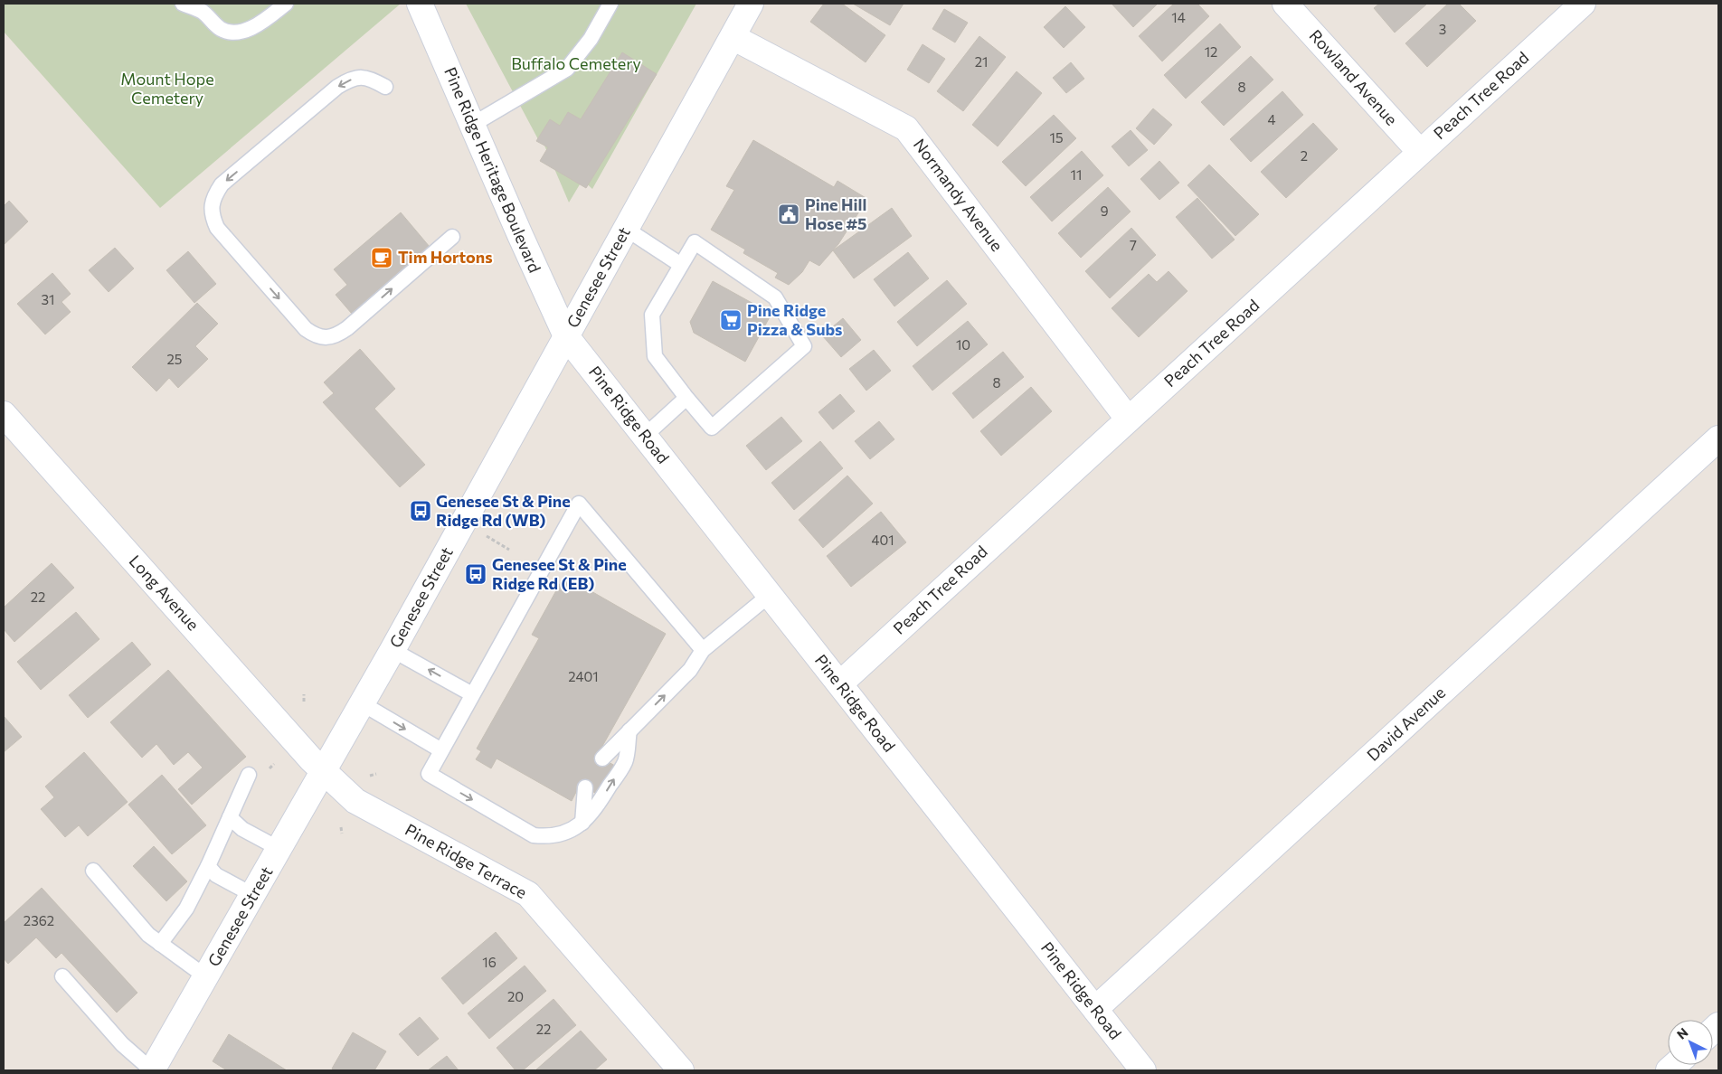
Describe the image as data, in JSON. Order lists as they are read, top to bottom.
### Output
{
  "streets": {
    "street": [
      "Rowland Avenue",
      "Peach Tree Road",
      "Pine Ridge Heritage Boulevard",
      "Normandy Avenue",
      "Genesee Street",
      "Pine Ridge Road",
      "Long Avenue",
      "David Avenue",
      "Pine Ridge Terrace"
    ]
  },
  "crossings": [
    ["Rowland Avenue", "Peach Tree Road"],
    ["Peach Tree Road", "Normandy Avenue"],
    ["Peach Tree Road", "Pine Ridge Road"],
    ["Pine Ridge Heritage Boulevard", "Genesee Street"],
    ["Pine Ridge Heritage Boulevard", "Pine Ridge Road"],
    ["Normandy Avenue", "Genesee Street"],
    ["Genesee Street", "Pine Ridge Road"],
    ["Genesee Street", "Long Avenue"],
    ["Genesee Street", "Pine Ridge Terrace"],
    ["Pine Ridge Road", "David Avenue"],
    ["Long Avenue", "Pine Ridge Terrace"]
  ],
  "parks": ["Buffalo Cemetery", "Mount Hope Cemetery"],
  "places": {
    "public building": ["Pine Hill Hose #5"],
    "cafe": ["Tim Hortons"],
    "supermarket": ["Pine Ridge Pizza & Subs"],
    "bus stop": ["Genesee St & Pine Ridge Rd (WB)", "Genesee St & Pine Ridge Rd (EB)"]
  },
  "house_numbers": [
    "14",
    "3",
    "12",
    "21",
    "8",
    "4",
    "15",
    "2",
    "11",
    "9",
    "7",
    "31",
    "10",
    "25",
    "8",
    "401",
    "22",
    "2401",
    "2362",
    "16",
    "20",
    "22"
  ],
  "north": "top left"
}
